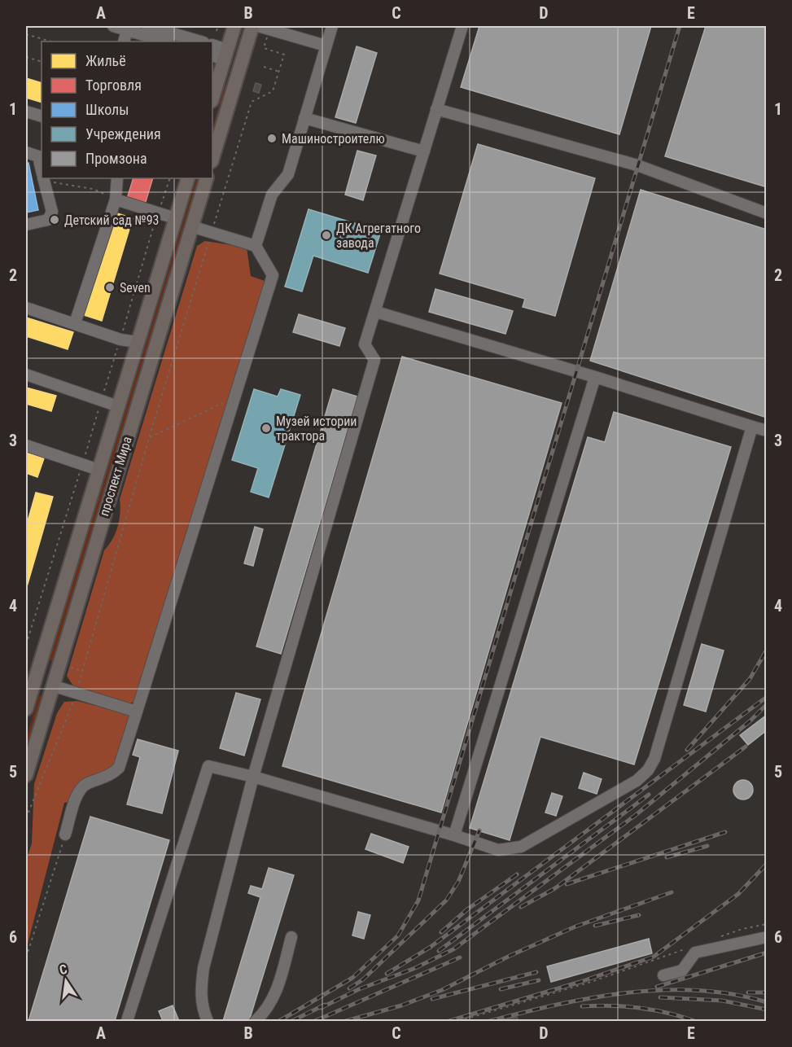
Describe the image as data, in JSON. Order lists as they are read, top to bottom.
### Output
{
  "streets": {
    "main road": ["проспект Мира"]
  },
  "places": [
    "Машиностроителю",
    "Детский сад №93",
    "ДК Агрегатного завода",
    "Seven",
    "Музей истории трактора"
  ],
  "legend": [
    "Жильё",
    "Торговля",
    "Школы",
    "Учреждения",
    "Промзона"
  ],
  "north": "top",
  "grid": {
    "columns": [
      "A",
      "B",
      "C",
      "D",
      "E"
    ],
    "rows": [
      "1",
      "2",
      "3",
      "4",
      "5",
      "6"
    ]
  }
}
